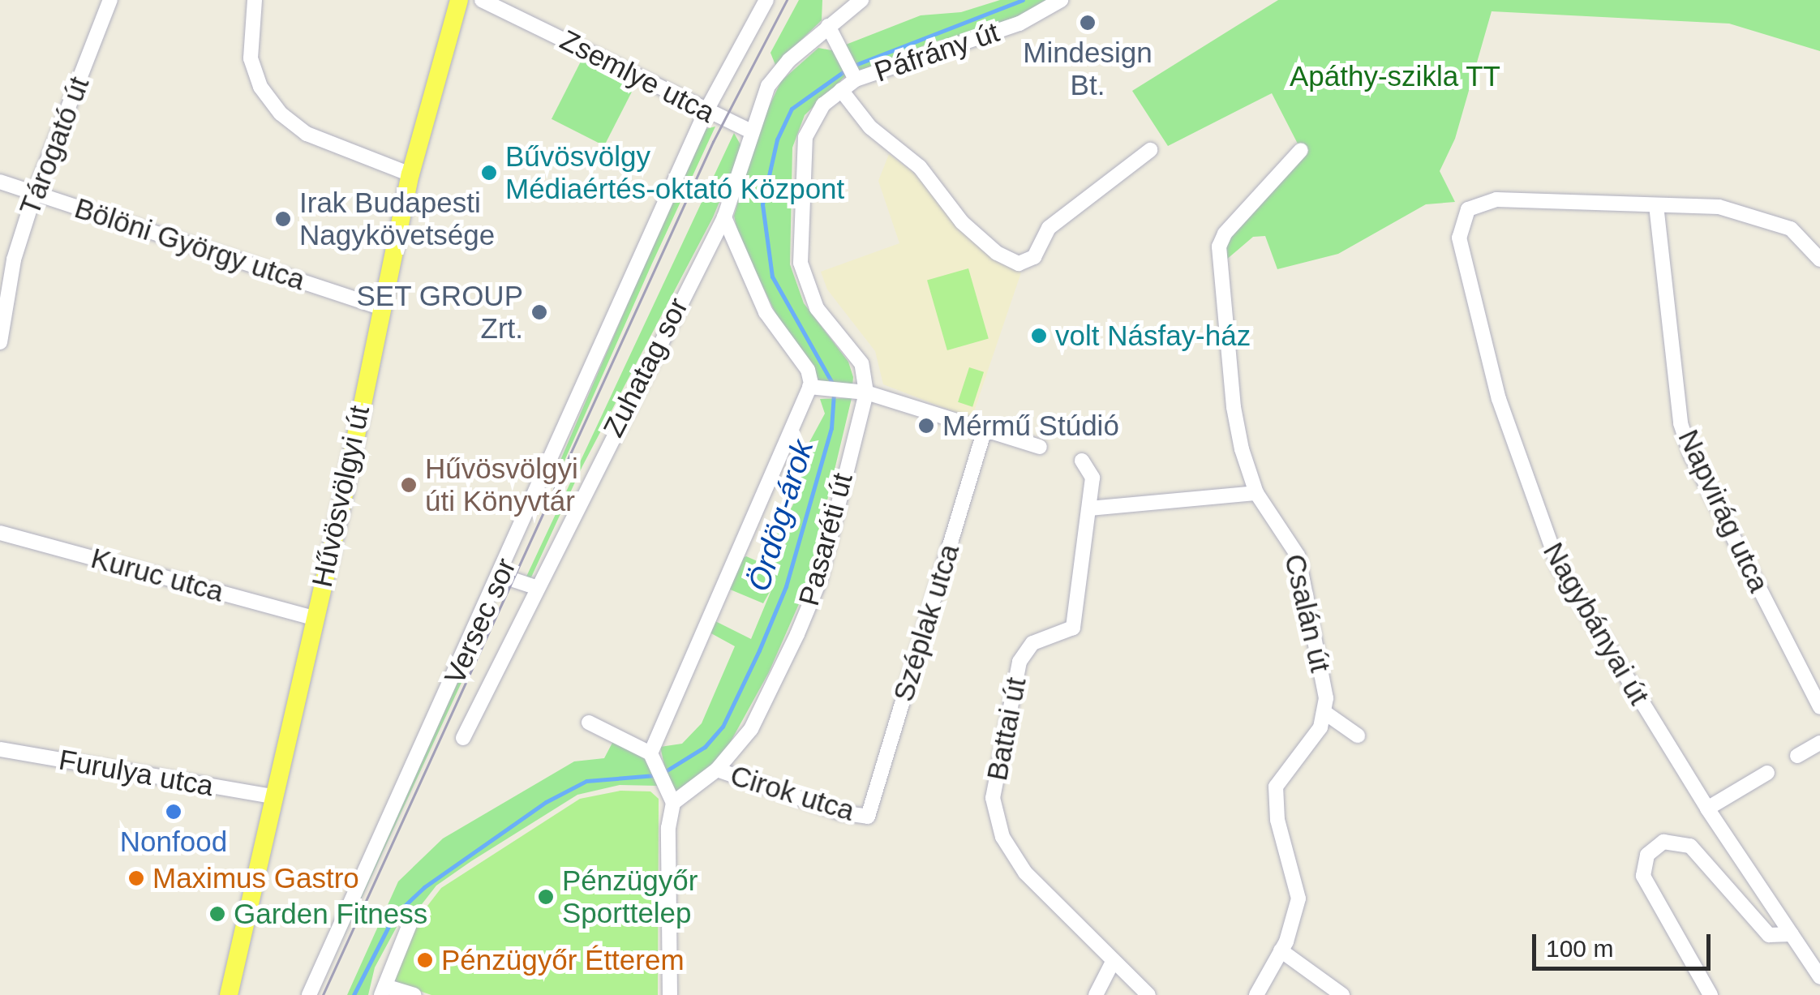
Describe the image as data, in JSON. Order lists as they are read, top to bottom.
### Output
{
  "streets": {
    "main road": ["Hűvösvölgyi út"],
    "street": [
      "Páfrány út",
      "Zsemlye utca",
      "Tárogató út",
      "Bölöni György utca",
      "Zuhatag sor",
      "Napvirág utca",
      "Pasaréti út",
      "Kuruc utca",
      "Csalán út",
      "Versec sor",
      "Széplak utca",
      "Nagybányai út",
      "Battai út",
      "Furulya utca",
      "Cirok utca"
    ]
  },
  "crossings": [
    ["Zsemlye utca", "Zuhatag sor"],
    ["Zsemlye utca", "Versec sor"],
    ["Tárogató út", "Bölöni György utca"],
    ["Bölöni György utca", "Hűvösvölgyi út"],
    ["Hűvösvölgyi út", "Kuruc utca"],
    ["Hűvösvölgyi út", "Furulya utca"],
    ["Napvirág utca", "Nagybányai út"],
    ["Pasaréti út", "Cirok utca"],
    ["Széplak utca", "Cirok utca"]
  ],
  "water": ["Ördög-árok"],
  "parks": ["Apáthy-szikla TT"],
  "places": [
    "Mindesign Bt.",
    "Bűvösvölgy Médiaértés-oktató Központ",
    "Irak Budapesti Nagykövetsége",
    "SET GROUP Zrt.",
    "volt Násfay-ház",
    "Mérmű Stúdió",
    "Hűvösvölgyi úti Könyvtár",
    "Nonfood",
    "Maximus Gastro",
    "Pénzügyőr Sporttelep",
    "Garden Fitness",
    "Pénzügyőr Étterem"
  ],
  "scale_bar": "100 m"
}
